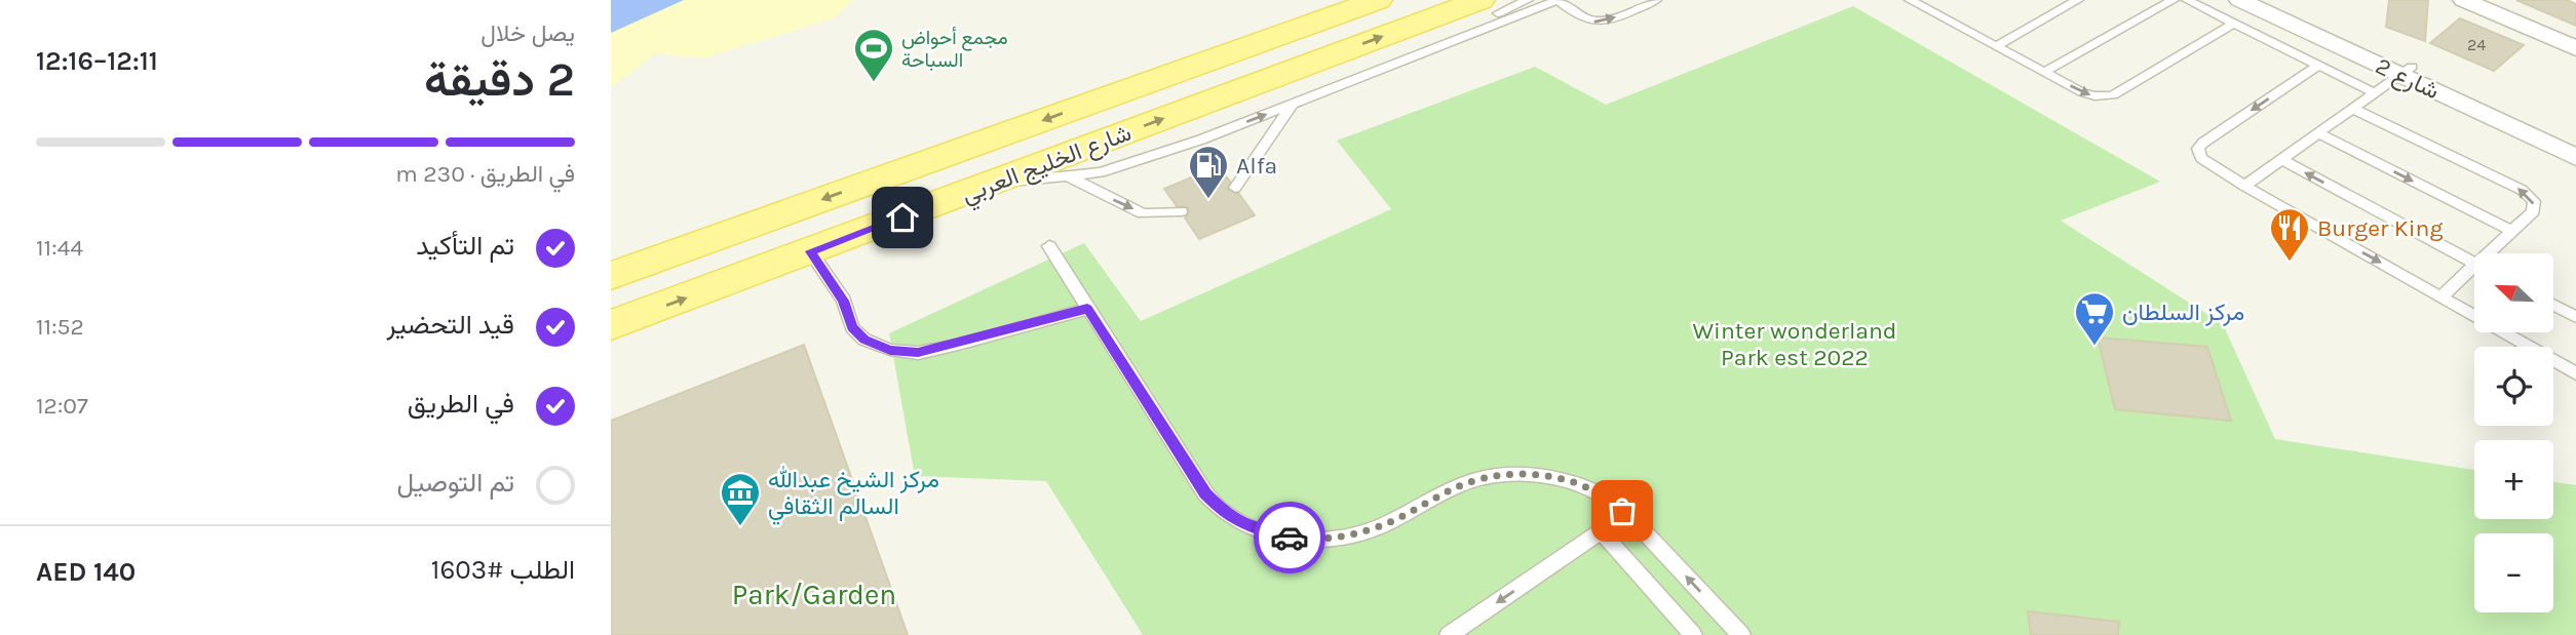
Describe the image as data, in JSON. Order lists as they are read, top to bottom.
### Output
{
  "streets": {
    "main road": ["شارع الخليج العربي"],
    "street": ["شارع 2"]
  },
  "parks": ["Winter wonderland Park est 2022", "Park/Garden"],
  "places": {
    "sports": ["مجمع أحواض السباحة"],
    "fuel station": ["Alfa"],
    "restaurant": ["Burger King"],
    "supermarket": ["مركز السلطان"],
    "museum": ["مركز الشيخ عبدالله السالم الثقافي"]
  },
  "house_numbers": ["24"],
  "north": "top left",
  "page": {
    "heading": ["2 دقيقة", "يصل خلال", "12:11–12:16"],
    "panel": ["الطلب #1603", "AED 140"],
    "bar": "في الطريق · 230 m",
    "list": [
      ["تم التأكيد", "11:44"],
      ["قيد التحضير", "11:52"],
      ["في الطريق", "12:07"],
      "تم التوصيل"
    ],
    "map_buttons": ["+", "−"]
  }
}
